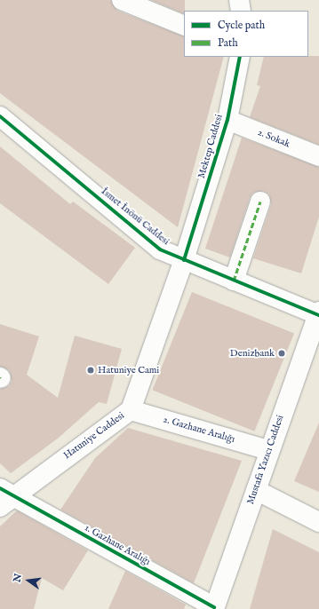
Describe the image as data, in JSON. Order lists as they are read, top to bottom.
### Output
{
  "streets": {
    "main road": [
      "2. Sokak",
      "Mektep Caddesi",
      "İsmet İnönü Caddesi",
      "2. Gazhane Aralığı",
      "Hatuniye Caddesi",
      "Mustafa Yazıcı Caddesi",
      "1. Gazhane Aralığı"
    ]
  },
  "crossings": [
    ["2. Sokak", "Mektep Caddesi"],
    ["Mektep Caddesi", "İsmet İnönü Caddesi"],
    ["Mektep Caddesi", "Hatuniye Caddesi"],
    ["İsmet İnönü Caddesi", "Hatuniye Caddesi"],
    ["İsmet İnönü Caddesi", "Mustafa Yazıcı Caddesi"],
    ["2. Gazhane Aralığı", "Hatuniye Caddesi"],
    ["2. Gazhane Aralığı", "Mustafa Yazıcı Caddesi"],
    ["Hatuniye Caddesi", "1. Gazhane Aralığı"],
    ["Mustafa Yazıcı Caddesi", "1. Gazhane Aralığı"]
  ],
  "places": ["Denizbank", "Hatuniye Cami"],
  "legend": ["Cycle path", "Path"],
  "north": "left"
}
